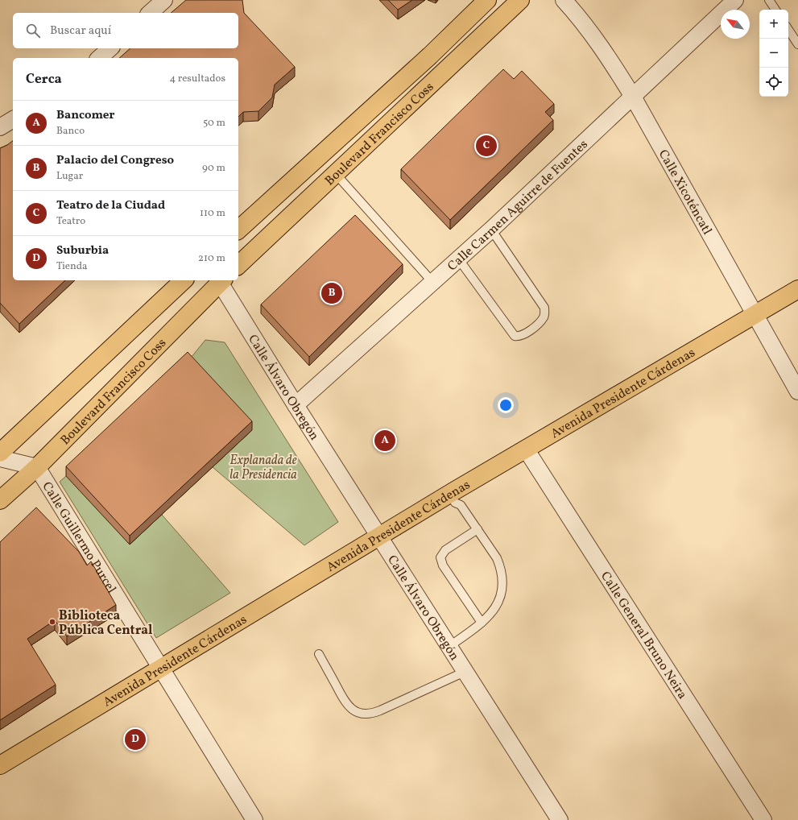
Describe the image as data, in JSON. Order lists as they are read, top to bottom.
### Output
{
  "streets": {
    "main road": ["Boulevard Francisco Coss", "Avenida Presidente Cárdenas"],
    "street": [
      "Calle Xicoténcatl",
      "Calle Carmen Aguirre de Fuentes",
      "Calle Álvaro Obregón",
      "Calle Guillermo Purcel",
      "Calle General Bruno Neira"
    ]
  },
  "crossings": [
    ["Boulevard Francisco Coss", "Calle Álvaro Obregón"],
    ["Boulevard Francisco Coss", "Calle Guillermo Purcel"],
    ["Calle Xicoténcatl", "Calle Carmen Aguirre de Fuentes"],
    ["Calle Xicoténcatl", "Avenida Presidente Cárdenas"],
    ["Calle Carmen Aguirre de Fuentes", "Calle Álvaro Obregón"],
    ["Calle Álvaro Obregón", "Avenida Presidente Cárdenas"],
    ["Avenida Presidente Cárdenas", "Calle Guillermo Purcel"],
    ["Avenida Presidente Cárdenas", "Calle General Bruno Neira"]
  ],
  "parks": ["Explanada de la Presidencia"],
  "places": ["Biblioteca Pública Central"],
  "north": "top left",
  "page": {
    "map_buttons": ["+", "−"],
    "search": "Buscar aquí",
    "heading": ["Cerca", "4 resultados"],
    "list": [
      {
        "mark": "A",
        "name": "Bancomer",
        "note": "Banco",
        "value": "50 m"
      },
      {
        "mark": "B",
        "name": "Palacio del Congreso",
        "note": "Lugar",
        "value": "90 m"
      },
      {
        "mark": "C",
        "name": "Teatro de la Ciudad",
        "note": "Teatro",
        "value": "110 m"
      },
      {
        "mark": "D",
        "name": "Suburbia",
        "note": "Tienda",
        "value": "210 m"
      }
    ],
    "pins": [
      "C",
      "B",
      "A",
      "D"
    ]
  }
}
